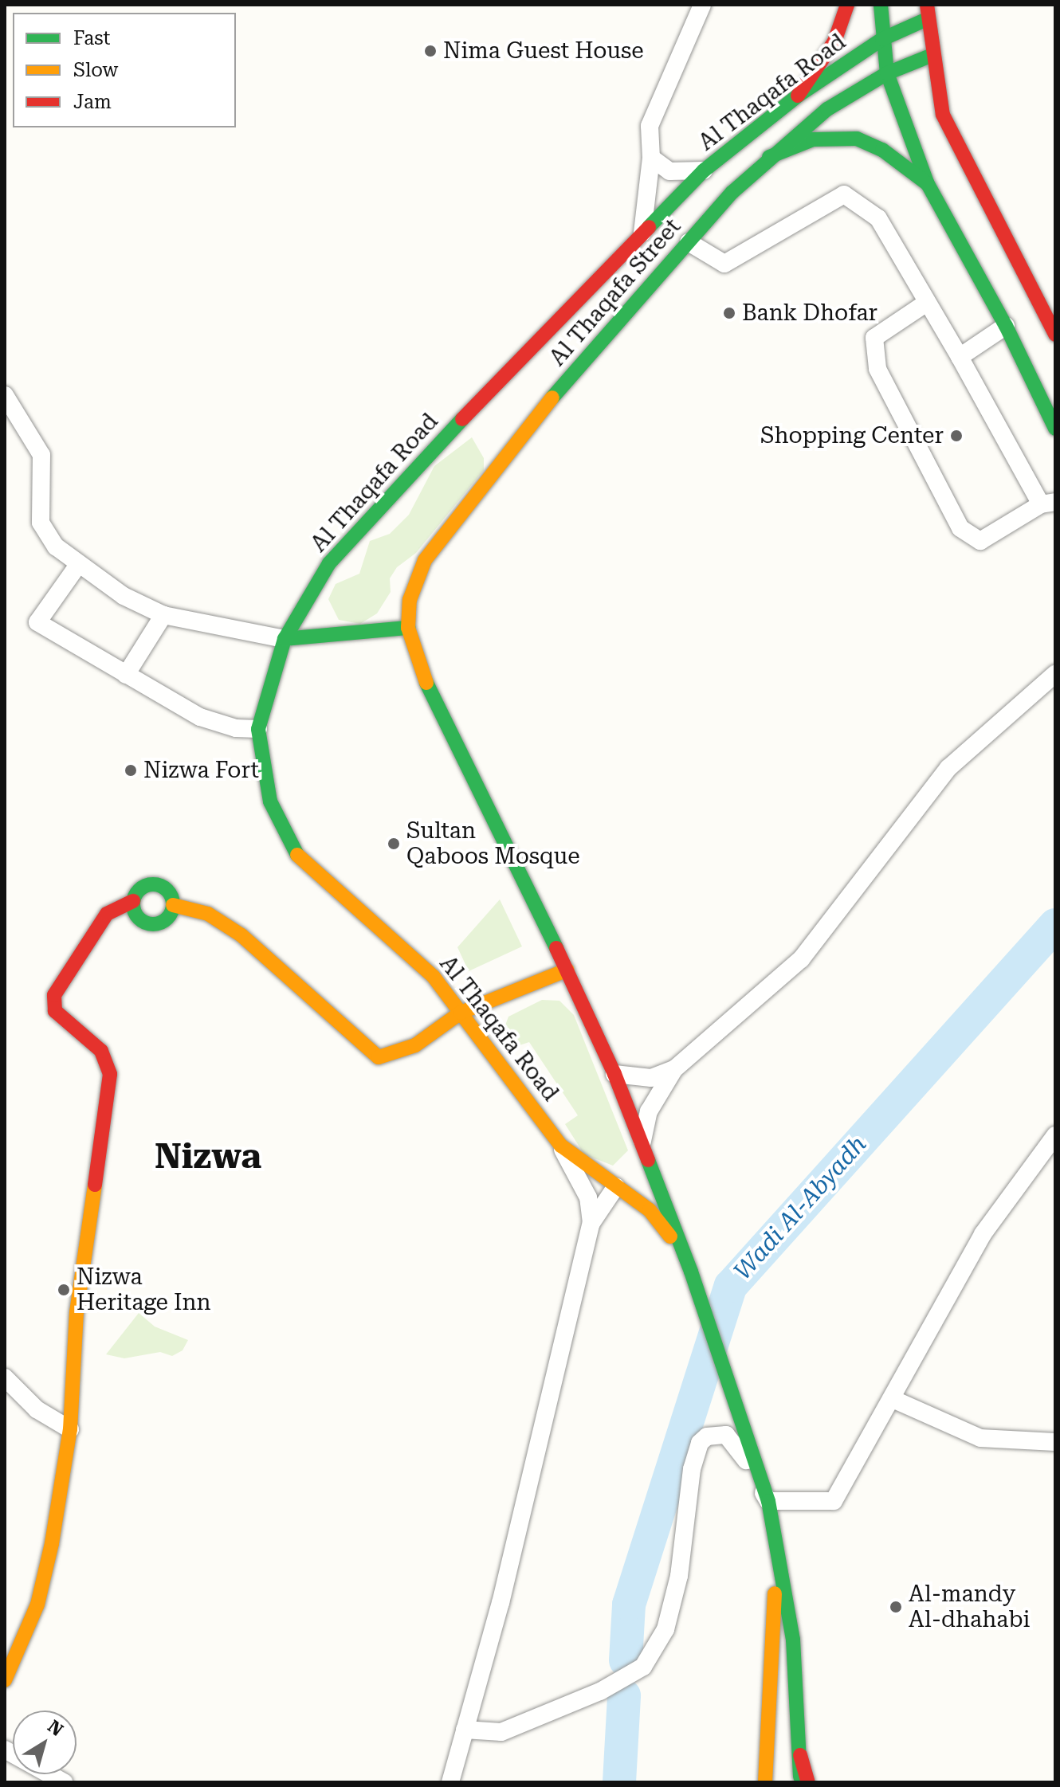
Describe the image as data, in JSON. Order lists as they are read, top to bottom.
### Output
{
  "streets": {
    "street": ["Al Thaqafa Road", "Al Thaqafa Street"]
  },
  "districts": ["Nizwa"],
  "water": ["Wadi Al-Abyadh"],
  "places": [
    "Nima Guest House",
    "Bank Dhofar",
    "Shopping Center",
    "Nizwa Fort",
    "Sultan Qaboos Mosque",
    "Nizwa Heritage Inn",
    "Al-mandy Al-dhahabi"
  ],
  "legend": ["Fast", "Slow", "Jam"],
  "north": "top right"
}
